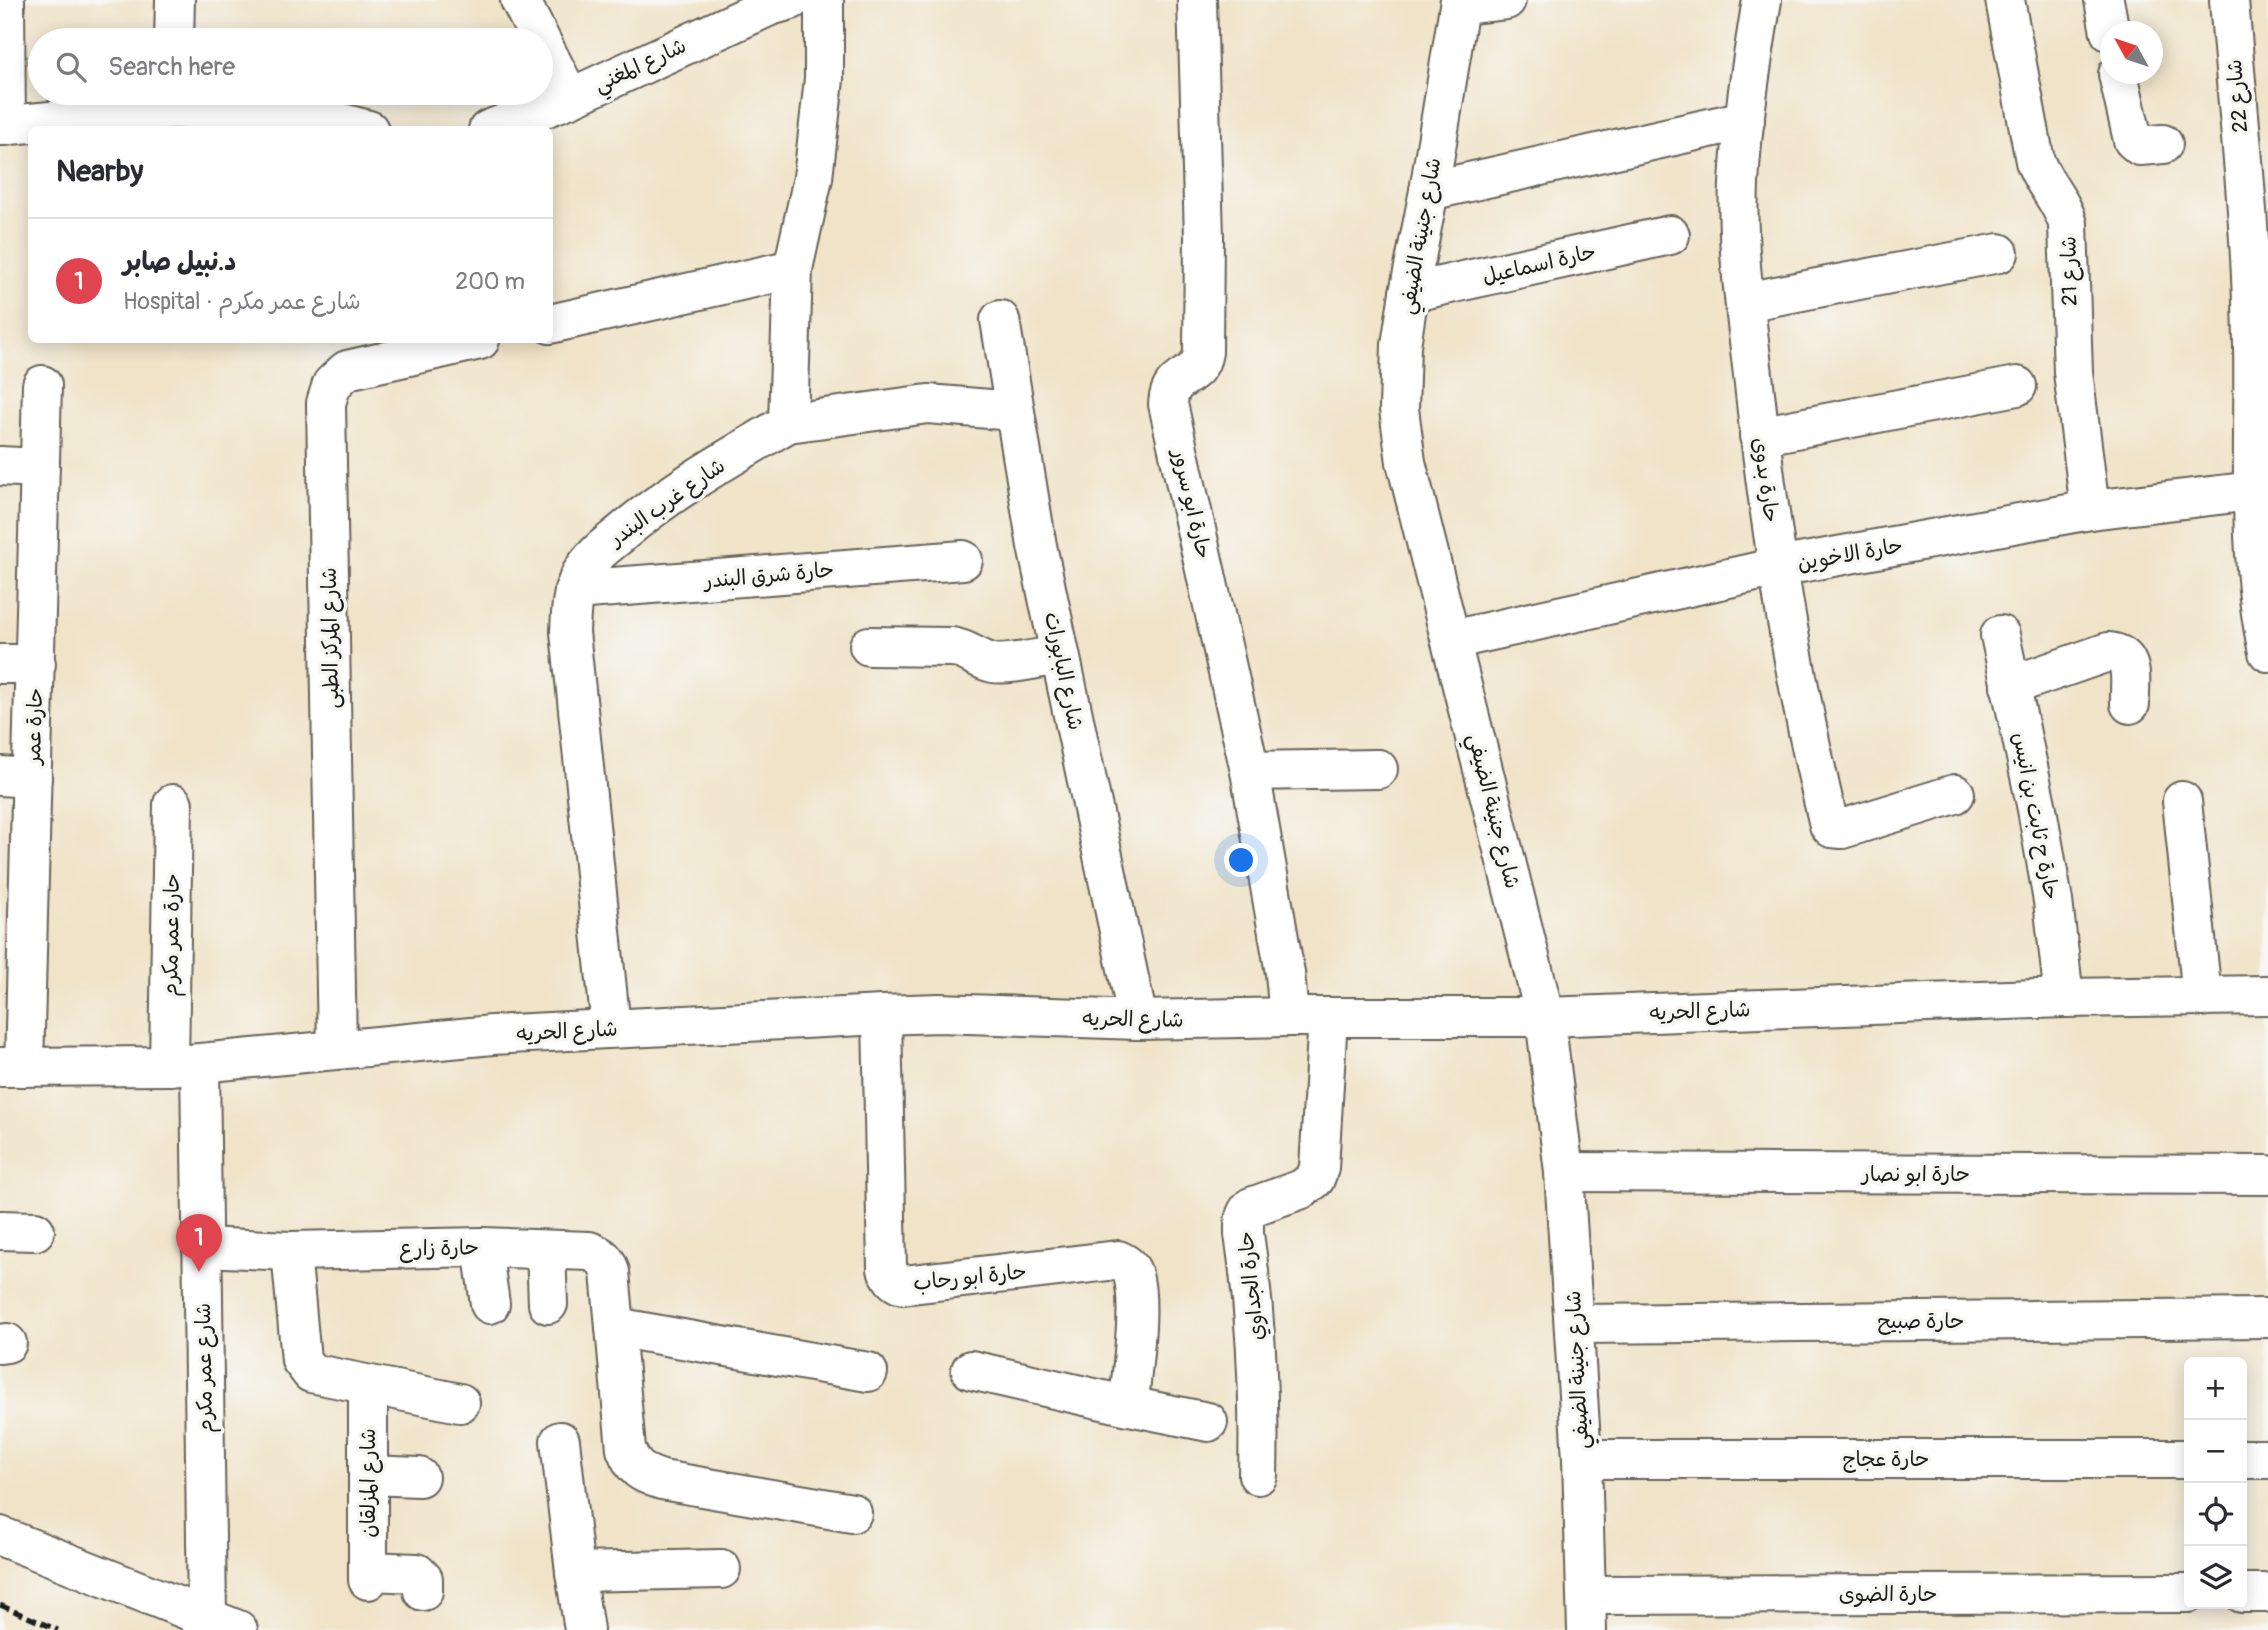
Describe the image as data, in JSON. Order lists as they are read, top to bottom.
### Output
{
  "streets": {
    "street": [
      "شارع المغني",
      "شارع 22",
      "شارع جنينة الضيفي",
      "حارة اسماعيل",
      "شارع 21",
      "حارة بدوى",
      "شارع غرب البندر",
      "حارة ابو سرور",
      "حارة الاخوين",
      "حارة شرق البندر",
      "شارع المركز الطبى",
      "شارع البابورات",
      "حارة عمر",
      "حارة ح ثابت بن انيس",
      "حارة عمر مكرم",
      "شارع الحريه",
      "حارة ابو نصار",
      "حارة زارع",
      "حارة ابو رحاب",
      "حارة الجداوي",
      "حارة صبيح",
      "شارع عمر مكرم",
      "حارة عجاج",
      "شارع المزلقان",
      "حارة الضوى"
    ]
  },
  "crossings": [
    ["شارع 22", "حارة الاخوين"],
    ["شارع جنينة الضيفي", "حارة اسماعيل"],
    ["شارع جنينة الضيفي", "حارة الاخوين"],
    ["شارع جنينة الضيفي", "شارع الحريه"],
    ["شارع جنينة الضيفي", "حارة ابو نصار"],
    ["شارع جنينة الضيفي", "حارة صبيح"],
    ["شارع جنينة الضيفي", "حارة عجاج"],
    ["شارع جنينة الضيفي", "حارة الضوى"],
    ["شارع 21", "حارة الاخوين"],
    ["حارة بدوى", "حارة الاخوين"],
    ["شارع غرب البندر", "حارة شرق البندر"],
    ["شارع غرب البندر", "شارع الحريه"],
    ["حارة ابو سرور", "شارع الحريه"],
    ["شارع المركز الطبى", "شارع الحريه"],
    ["شارع البابورات", "شارع الحريه"],
    ["حارة عمر", "شارع الحريه"],
    ["حارة ح ثابت بن انيس", "شارع الحريه"],
    ["حارة عمر مكرم", "شارع الحريه"],
    ["حارة عمر مكرم", "شارع عمر مكرم"],
    ["شارع الحريه", "حارة ابو رحاب"],
    ["شارع الحريه", "حارة الجداوي"],
    ["شارع الحريه", "شارع عمر مكرم"],
    ["حارة زارع", "شارع عمر مكرم"]
  ],
  "north": "top left",
  "page": {
    "search": "Search here",
    "heading": "Nearby",
    "list": [
      {
        "mark": "1",
        "name": "د.نبيل صابر",
        "note": "Hospital · شارع عمر مكرم",
        "value": "200 m"
      }
    ],
    "pins": "1",
    "map_buttons": ["+", "−"]
  }
}
